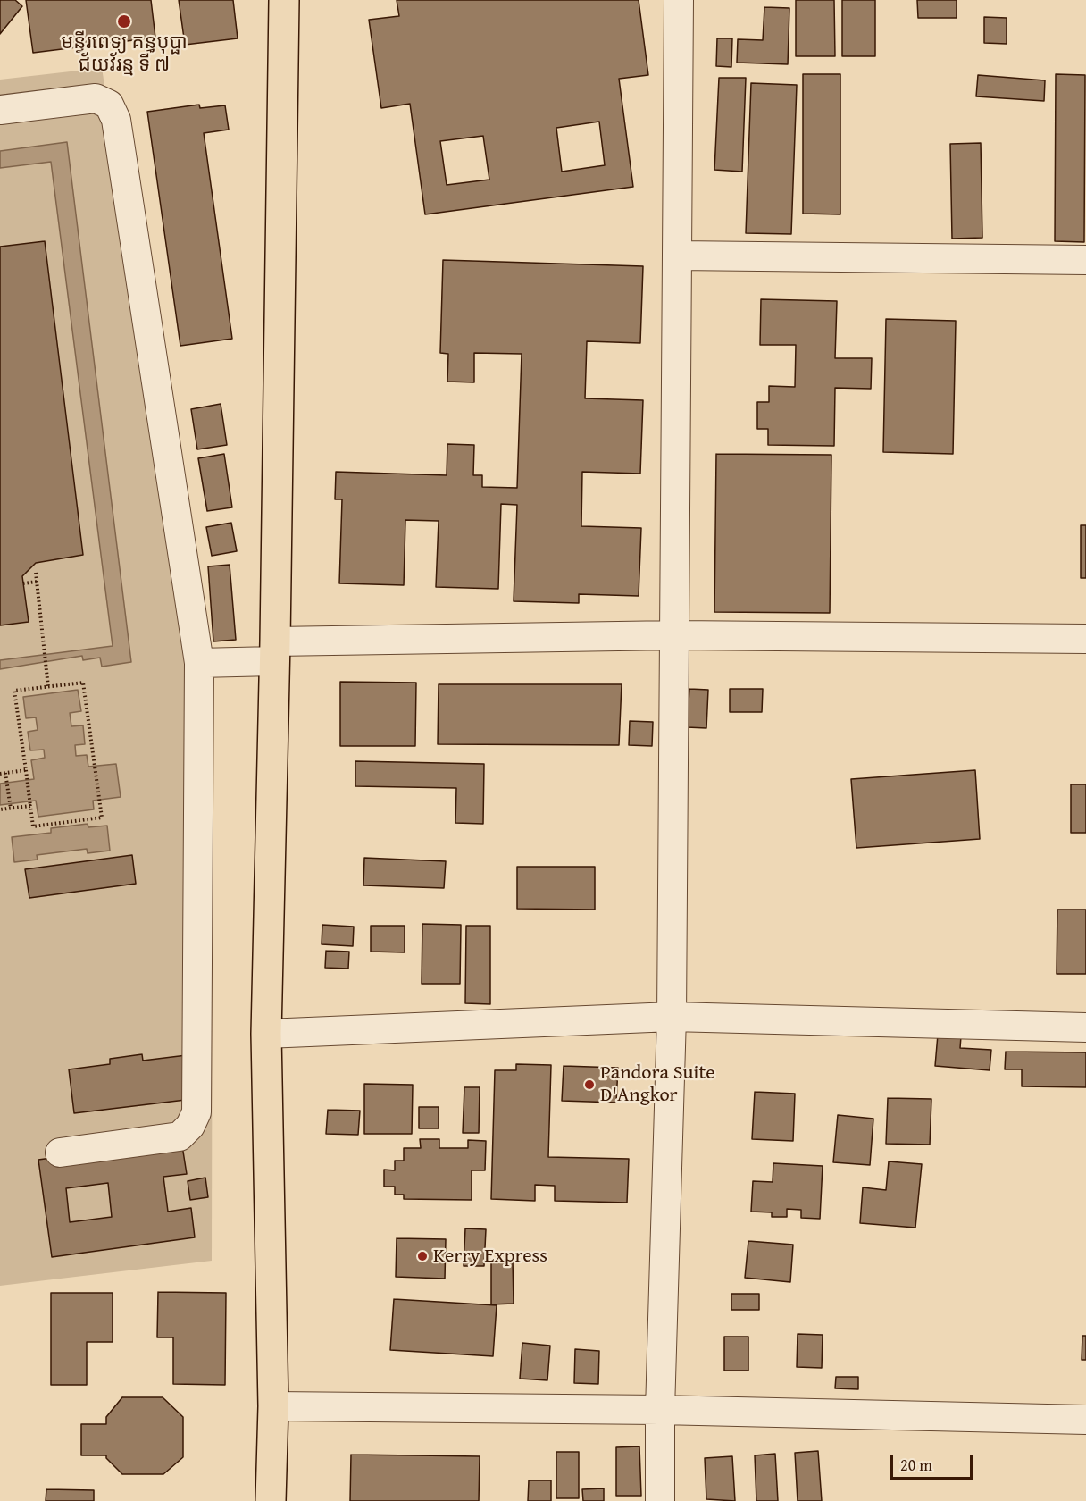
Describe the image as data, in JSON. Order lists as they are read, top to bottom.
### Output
{
  "places": ["មន្ទីរពេទ្យ គន្ធបុប្ផា ជ័យវ័រន្ម ទី ៧", "Pandora Suite D'Angkor", "Kerry Express"],
  "scale_bar": "20 m"
}
